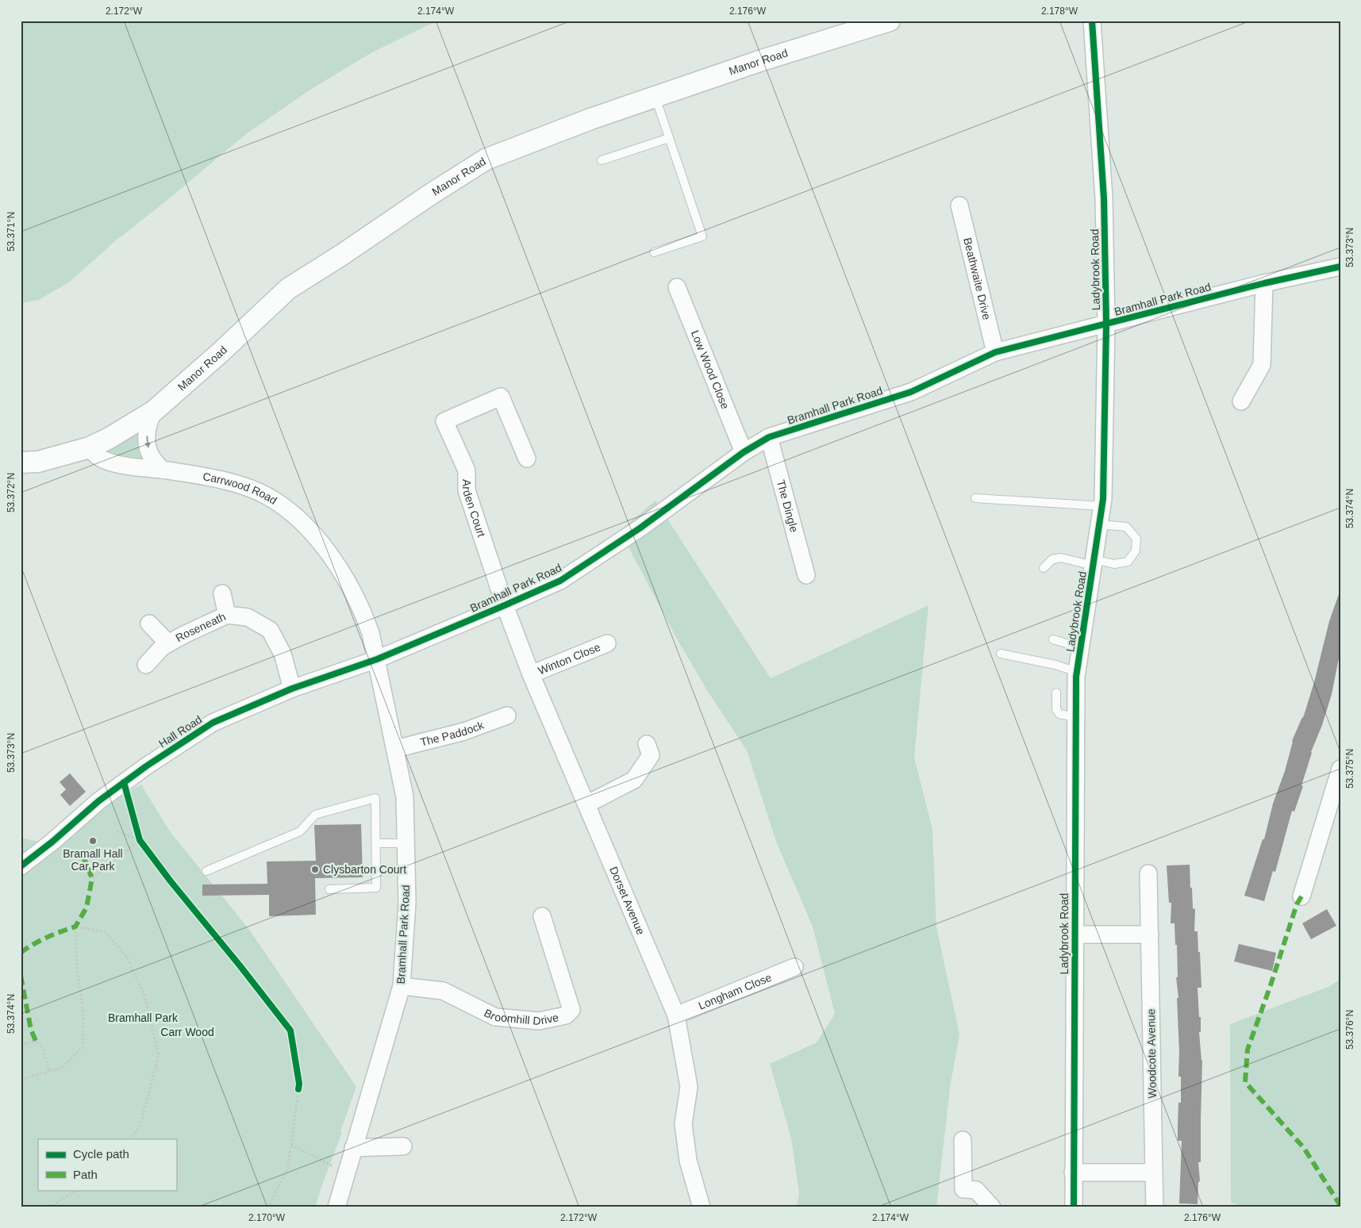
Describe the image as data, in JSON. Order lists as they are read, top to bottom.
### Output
{
  "streets": {
    "street": [
      "Manor Road",
      "Ladybrook Road",
      "Beathwaite Drive",
      "Bramhall Park Road",
      "Low Wood Close",
      "Carrwood Road",
      "The Dingle",
      "Arden Court",
      "Roseneath",
      "Winton Close",
      "Hall Road",
      "The Paddock",
      "Dorset Avenue",
      "Longham Close",
      "Broomhill Drive",
      "Woodcote Avenue"
    ]
  },
  "crossings": [
    ["Manor Road", "Carrwood Road"],
    ["Ladybrook Road", "Bramhall Park Road"],
    ["Beathwaite Drive", "Bramhall Park Road"],
    ["Bramhall Park Road", "Low Wood Close"],
    ["Bramhall Park Road", "Carrwood Road"],
    ["Bramhall Park Road", "The Dingle"],
    ["Bramhall Park Road", "Arden Court"],
    ["Bramhall Park Road", "Hall Road"],
    ["Bramhall Park Road", "The Paddock"],
    ["Bramhall Park Road", "Dorset Avenue"],
    ["Bramhall Park Road", "Broomhill Drive"],
    ["Carrwood Road", "Hall Road"],
    ["Arden Court", "Dorset Avenue"],
    ["Roseneath", "Hall Road"],
    ["Winton Close", "Dorset Avenue"],
    ["Dorset Avenue", "Longham Close"]
  ],
  "parks": ["Bramhall Park", "Carr Wood"],
  "places": ["Bramall Hall Car Park", "Clysbarton Court"],
  "legend": ["Cycle path", "Path"],
  "coordinates": [
    "2.172°W",
    "2.174°W",
    "2.176°W",
    "2.178°W",
    "53.371°N",
    "53.373°N",
    "53.372°N",
    "53.374°N",
    "53.375°N",
    "53.376°N",
    "2.170°W"
  ]
}
